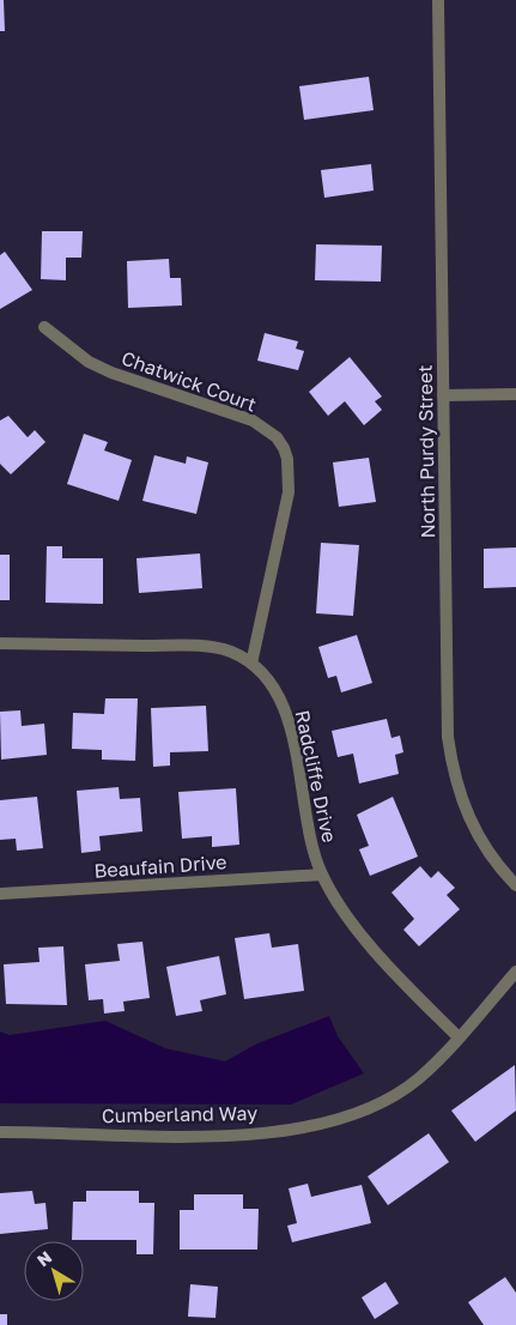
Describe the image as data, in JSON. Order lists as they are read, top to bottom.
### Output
{
  "streets": {
    "street": [
      "Chatwick Court",
      "North Purdy Street",
      "Radcliffe Drive",
      "Beaufain Drive",
      "Cumberland Way"
    ]
  },
  "crossings": [
    ["Chatwick Court", "Radcliffe Drive"],
    ["Radcliffe Drive", "Beaufain Drive"],
    ["Radcliffe Drive", "Cumberland Way"]
  ],
  "north": "top left"
}
